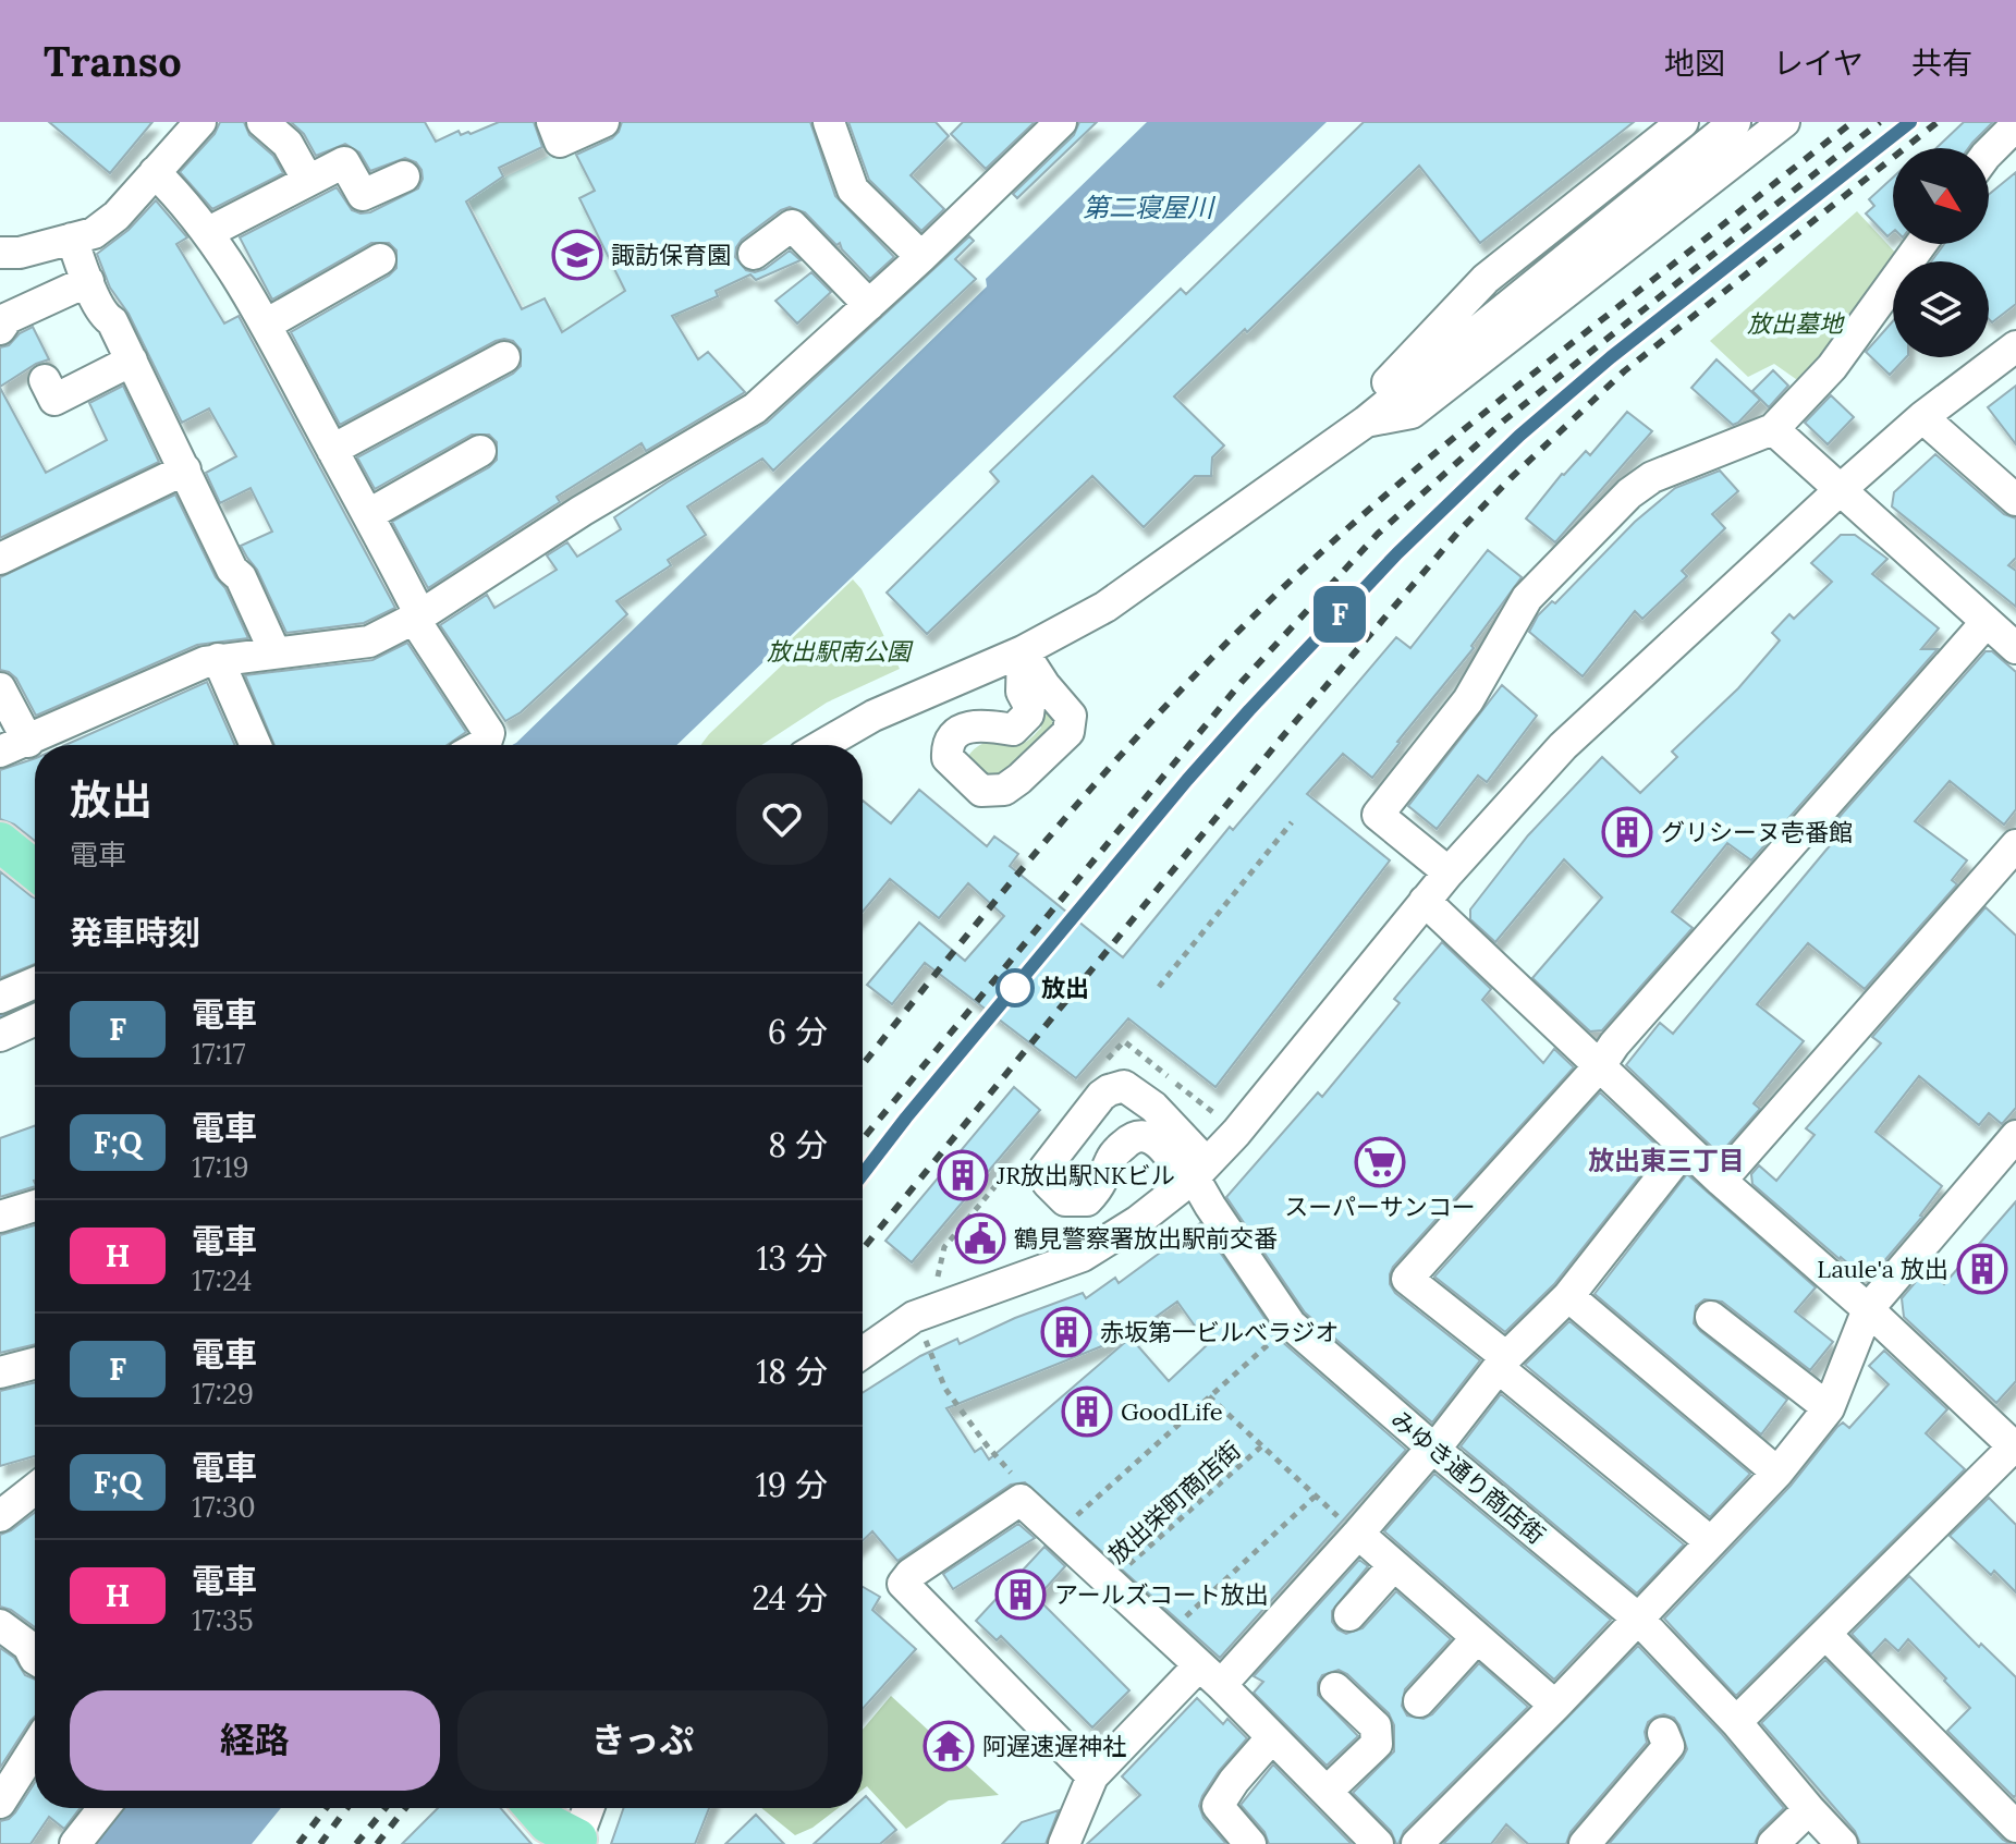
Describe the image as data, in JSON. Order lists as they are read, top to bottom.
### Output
{
  "streets": {
    "street": ["みゆき通り商店街"],
    "path": ["放出栄町商店街"]
  },
  "districts": ["放出東三丁目"],
  "water": ["第二寝屋川"],
  "parks": ["放出墓地", "放出駅南公園"],
  "places": {
    "school or university": ["諏訪保育園"],
    "building": [
      "グリシーヌ壱番館",
      "JR放出駅NKビル",
      "Laule'a 放出",
      "赤坂第一ビルべラジオ",
      "GoodLife",
      "アールズコート放出"
    ],
    "other": ["放出"],
    "supermarket": ["スーパーサンコー"],
    "public building": ["鶴見警察署放出駅前交番"],
    "temple": ["阿遅速遅神社"]
  },
  "north": "bottom right",
  "page": {
    "header": "Transo",
    "nav": ["地図", "レイヤ", "共有"],
    "on_map": "F",
    "heading": [
      ["放出", "電車"],
      "発車時刻"
    ],
    "list": [
      {
        "mark": "F",
        "name": "電車",
        "note": "17:17",
        "value": "6 分"
      },
      {
        "mark": "F;Q",
        "name": "電車",
        "note": "17:19",
        "value": "8 分"
      },
      {
        "mark": "H",
        "name": "電車",
        "note": "17:24",
        "value": "13 分"
      },
      {
        "mark": "F",
        "name": "電車",
        "note": "17:29",
        "value": "18 分"
      },
      {
        "mark": "F;Q",
        "name": "電車",
        "note": "17:30",
        "value": "19 分"
      },
      {
        "mark": "H",
        "name": "電車",
        "note": "17:35",
        "value": "24 分"
      }
    ],
    "buttons": ["経路", "きっぷ"]
  }
}
